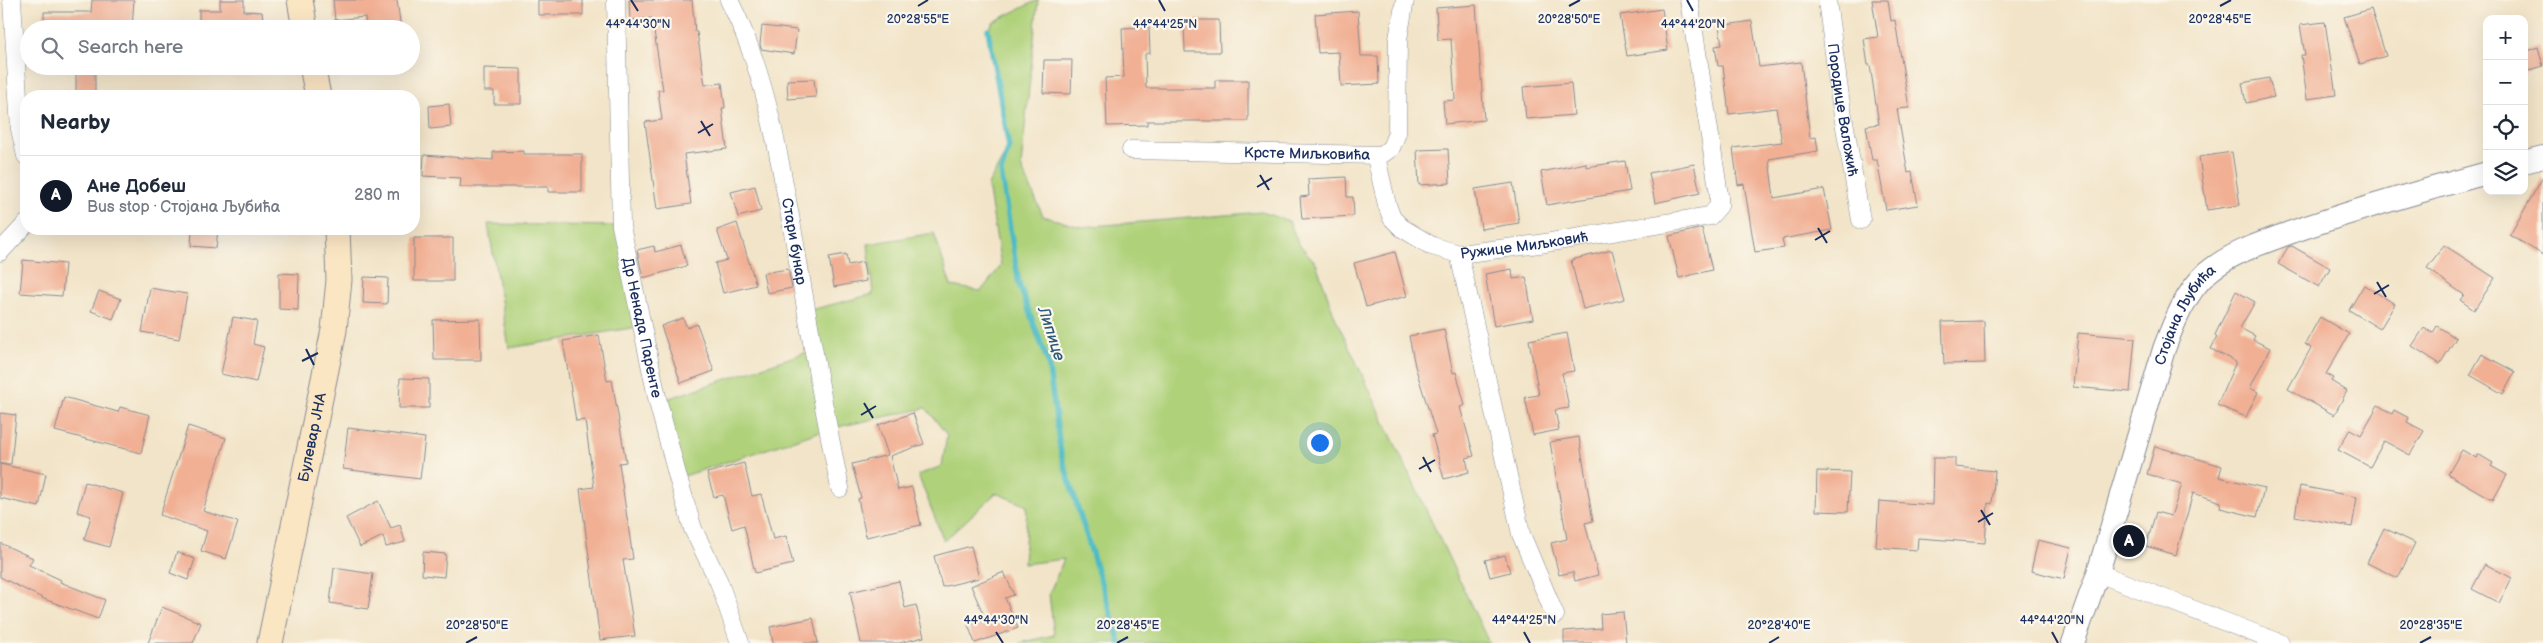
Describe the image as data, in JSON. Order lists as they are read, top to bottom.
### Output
{
  "streets": {
    "main road": ["Булевар ЈНА"],
    "street": [
      "Породице Валожић",
      "Крсте Миљковића",
      "Стари бунар",
      "Ружице Миљковић",
      "Стојана Љубића",
      "Др Ненада Паренте"
    ]
  },
  "water": ["Липице"],
  "page": {
    "map_buttons": ["+", "−"],
    "search": "Search here",
    "heading": "Nearby",
    "list": [
      {
        "mark": "A",
        "name": "Ане Добеш",
        "note": "Bus stop · Стојана Љубића",
        "value": "280 m"
      }
    ],
    "pins": "A"
  },
  "coordinates": [
    "20°28'55\"E",
    "20°28'50\"E",
    "20°28'45\"E",
    "44°44'30\"N",
    "44°44'25\"N",
    "44°44'20\"N",
    "20°28'40\"E",
    "20°28'35\"E"
  ]
}
